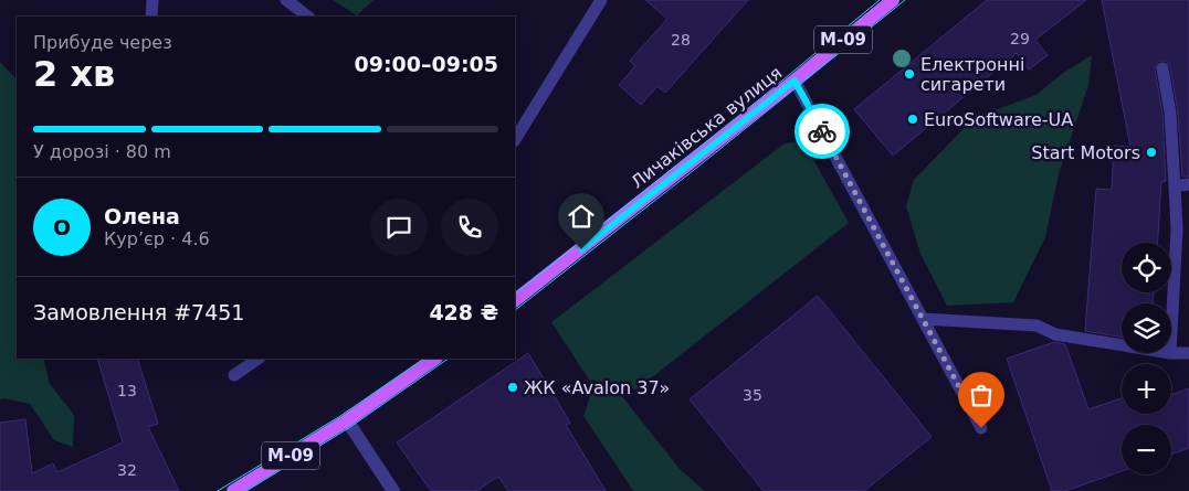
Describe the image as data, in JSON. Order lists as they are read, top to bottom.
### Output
{
  "streets": {
    "main road": ["М-09", "Личаківська вулиця"]
  },
  "places": [
    "Електронні сигарети",
    "EuroSoftware-UA",
    "Start Motors",
    "ЖК «Avalon 37»"
  ],
  "house_numbers": [
    "29",
    "28",
    "13",
    "35",
    "32"
  ],
  "page": {
    "heading": ["2 хв", "Прибуде через", "09:00–09:05"],
    "panel": [
      "Олена",
      "Кур’єр · 4.6",
      "Замовлення #7451",
      "428 ₴"
    ],
    "bar": "У дорозі · 80 m",
    "round": "О",
    "map_buttons": ["+", "−"]
  }
}
